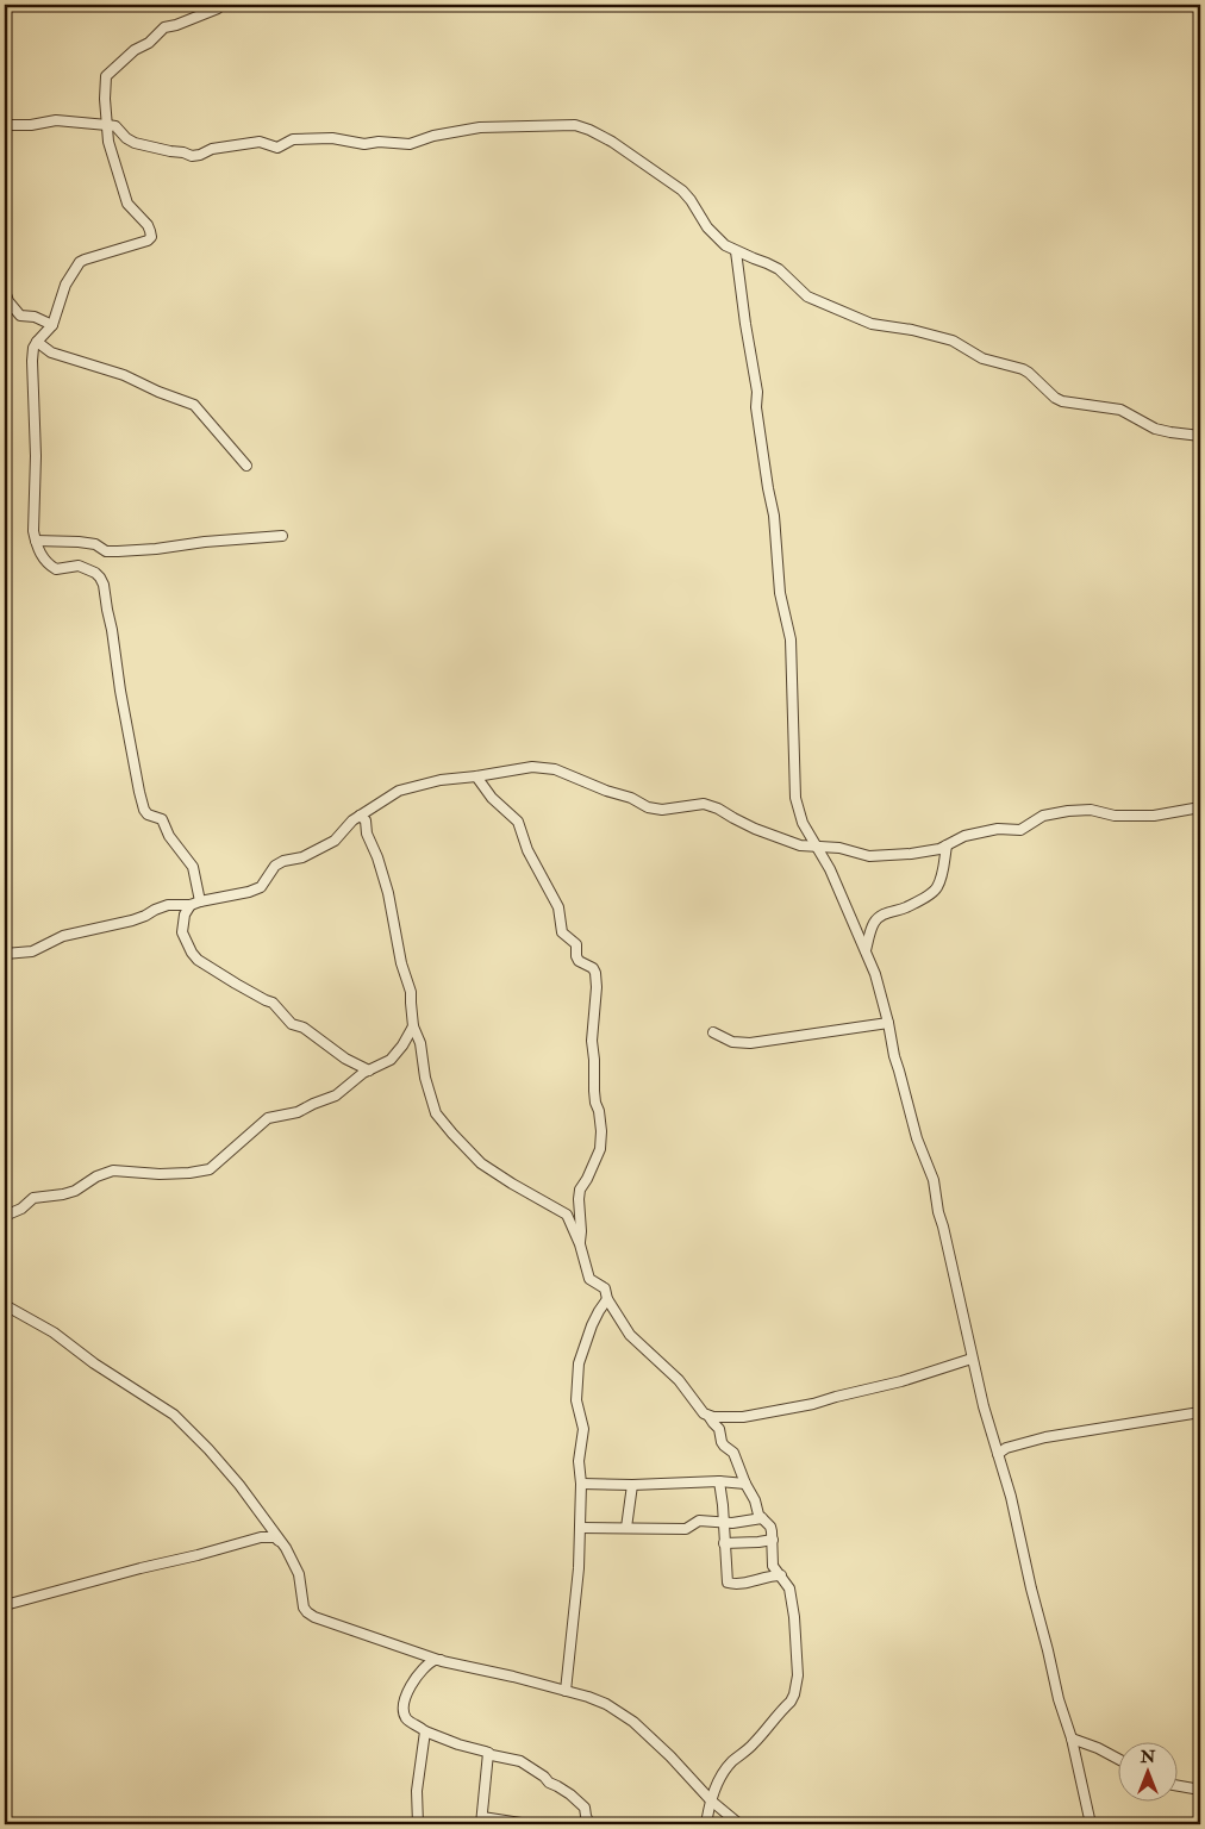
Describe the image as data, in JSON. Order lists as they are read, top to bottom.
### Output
{
  "north": "top"
}
